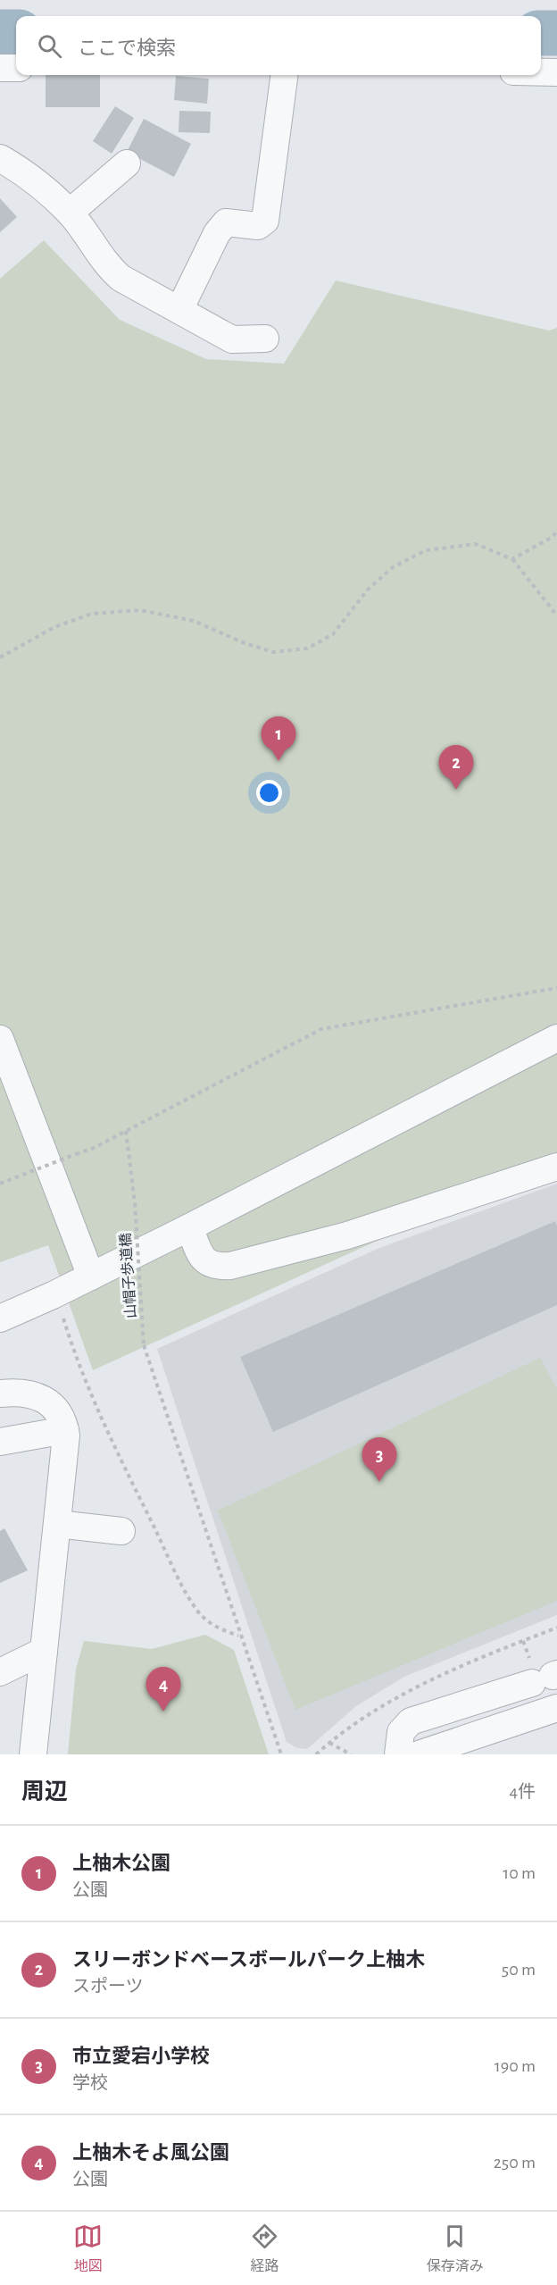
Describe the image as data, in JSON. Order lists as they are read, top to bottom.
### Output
{
  "streets": {
    "path": ["山帽子歩道橋"]
  },
  "page": {
    "search": "ここで検索",
    "pins": [
      "1",
      "2",
      "3",
      "4"
    ],
    "heading": ["周辺", "4件"],
    "list": [
      {
        "mark": "1",
        "name": "上柚木公園",
        "note": "公園",
        "value": "10 m"
      },
      {
        "mark": "2",
        "name": "スリーボンドベースボールパーク上柚木",
        "note": "スポーツ",
        "value": "50 m"
      },
      {
        "mark": "3",
        "name": "市立愛宕小学校",
        "note": "学校",
        "value": "190 m"
      },
      {
        "mark": "4",
        "name": "上柚木そよ風公園",
        "note": "公園",
        "value": "250 m"
      }
    ],
    "nav": ["地図", "経路", "保存済み"]
  }
}
